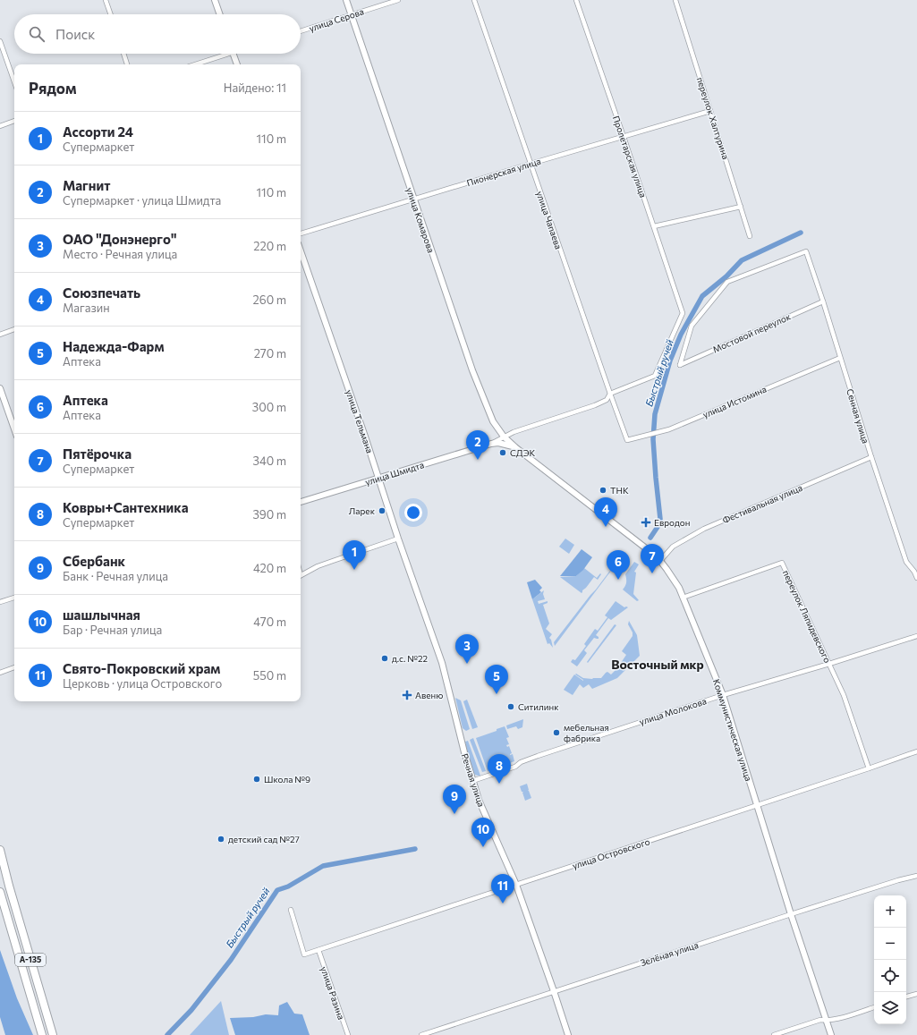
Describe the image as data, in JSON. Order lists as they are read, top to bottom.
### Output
{
  "streets": {
    "highway": ["А-135"],
    "street": [
      "улица Серова",
      "переулок Халтурина",
      "Пролетарская улица",
      "Пионерская улица",
      "улица Комарова",
      "улица Чапаева",
      "Мостовой переулок",
      "улица Истомина",
      "Сенная улица",
      "улица Тельмана",
      "улица Шмидта",
      "Фестивальная улица",
      "переулок Ляпидевского",
      "улица Молокова",
      "Коммунистическая улица",
      "Речная улица",
      "улица Островского",
      "Зелёная улица",
      "улица Разина"
    ]
  },
  "crossings": [
    ["улица Серова", "улица Комарова"],
    ["переулок Халтурина", "Пионерская улица"],
    ["Пролетарская улица", "Пионерская улица"],
    ["Пролетарская улица", "улица Шмидта"],
    ["Пионерская улица", "улица Комарова"],
    ["Пионерская улица", "улица Чапаева"],
    ["улица Комарова", "улица Шмидта"],
    ["улица Комарова", "Коммунистическая улица"],
    ["улица Чапаева", "улица Истомина"],
    ["улица Чапаева", "улица Шмидта"],
    ["Мостовой переулок", "Сенная улица"],
    ["улица Истомина", "Сенная улица"],
    ["Сенная улица", "Фестивальная улица"],
    ["улица Тельмана", "улица Шмидта"],
    ["улица Тельмана", "Речная улица"],
    ["улица Шмидта", "Коммунистическая улица"],
    ["Фестивальная улица", "Коммунистическая улица"],
    ["переулок Ляпидевского", "улица Молокова"],
    ["переулок Ляпидевского", "Коммунистическая улица"],
    ["переулок Ляпидевского", "улица Островского"],
    ["улица Молокова", "Коммунистическая улица"],
    ["улица Молокова", "Речная улица"],
    ["Коммунистическая улица", "улица Островского"],
    ["Коммунистическая улица", "Зелёная улица"],
    ["Речная улица", "улица Островского"],
    ["Речная улица", "Зелёная улица"],
    ["улица Островского", "улица Разина"]
  ],
  "districts": ["Восточный мкр"],
  "water": ["Быстрый ручей"],
  "places": {
    "other": [
      "СДЭК",
      "ТНК",
      "Ларек",
      "д.с. №22",
      "Ситилинк",
      "мебельная фабрика",
      "Школа №9",
      "детский сад №27"
    ],
    "health": ["Евродон", "Авеню"]
  },
  "page": {
    "search": "Поиск",
    "heading": ["Рядом", "Найдено: 11"],
    "list": [
      {
        "mark": "1",
        "name": "Ассорти 24",
        "note": "Супермаркет",
        "value": "110 m"
      },
      {
        "mark": "2",
        "name": "Магнит",
        "note": "Супермаркет · улица Шмидта",
        "value": "110 m"
      },
      {
        "mark": "3",
        "name": "ОАО \"Донэнерго\"",
        "note": "Место · Речная улица",
        "value": "220 m"
      },
      {
        "mark": "4",
        "name": "Союзпечать",
        "note": "Магазин",
        "value": "260 m"
      },
      {
        "mark": "5",
        "name": "Надежда-Фарм",
        "note": "Аптека",
        "value": "270 m"
      },
      {
        "mark": "6",
        "name": "Аптека",
        "note": "Аптека",
        "value": "300 m"
      },
      {
        "mark": "7",
        "name": "Пятёрочка",
        "note": "Супермаркет",
        "value": "340 m"
      },
      {
        "mark": "8",
        "name": "Ковры+Сантехника",
        "note": "Супермаркет",
        "value": "390 m"
      },
      {
        "mark": "9",
        "name": "Сбербанк",
        "note": "Банк · Речная улица",
        "value": "420 m"
      },
      {
        "mark": "10",
        "name": "шашлычная",
        "note": "Бар · Речная улица",
        "value": "470 m"
      },
      {
        "mark": "11",
        "name": "Свято-Покровский храм",
        "note": "Церковь · улица Островского",
        "value": "550 m"
      }
    ],
    "pins": [
      "2",
      "4",
      "1",
      "7",
      "6",
      "3",
      "5",
      "8",
      "9",
      "10",
      "11"
    ],
    "map_buttons": ["+", "−"]
  }
}
